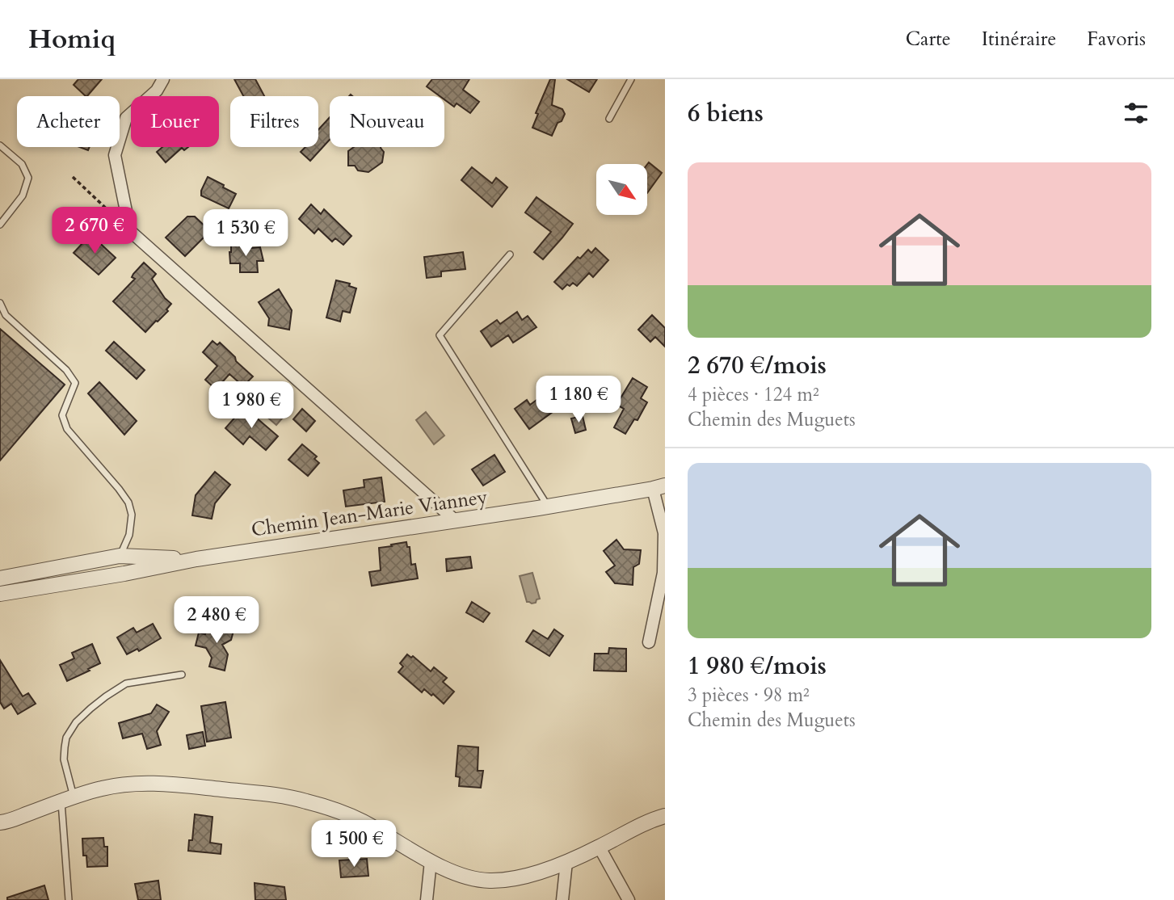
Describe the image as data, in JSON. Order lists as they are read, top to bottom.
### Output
{
  "streets": {
    "street": ["Chemin Jean-Marie Vianney"]
  },
  "north": "bottom right",
  "page": {
    "header": "Homiq",
    "nav": ["Carte", "Itinéraire", "Favoris"],
    "heading": "6 biens",
    "chip": [
      "Acheter",
      "Louer",
      "Filtres",
      "Nouveau"
    ],
    "list": [
      {
        "name": "2 670 €/mois",
        "note": "4 pièces · 124 m² · Chemin des Muguets"
      },
      {
        "name": "1 980 €/mois",
        "note": "3 pièces · 98 m² · Chemin des Muguets"
      }
    ],
    "price": [
      "2 670 €",
      "1 530 €",
      "1 180 €",
      "1 980 €",
      "2 480 €",
      "1 500 €"
    ]
  }
}
